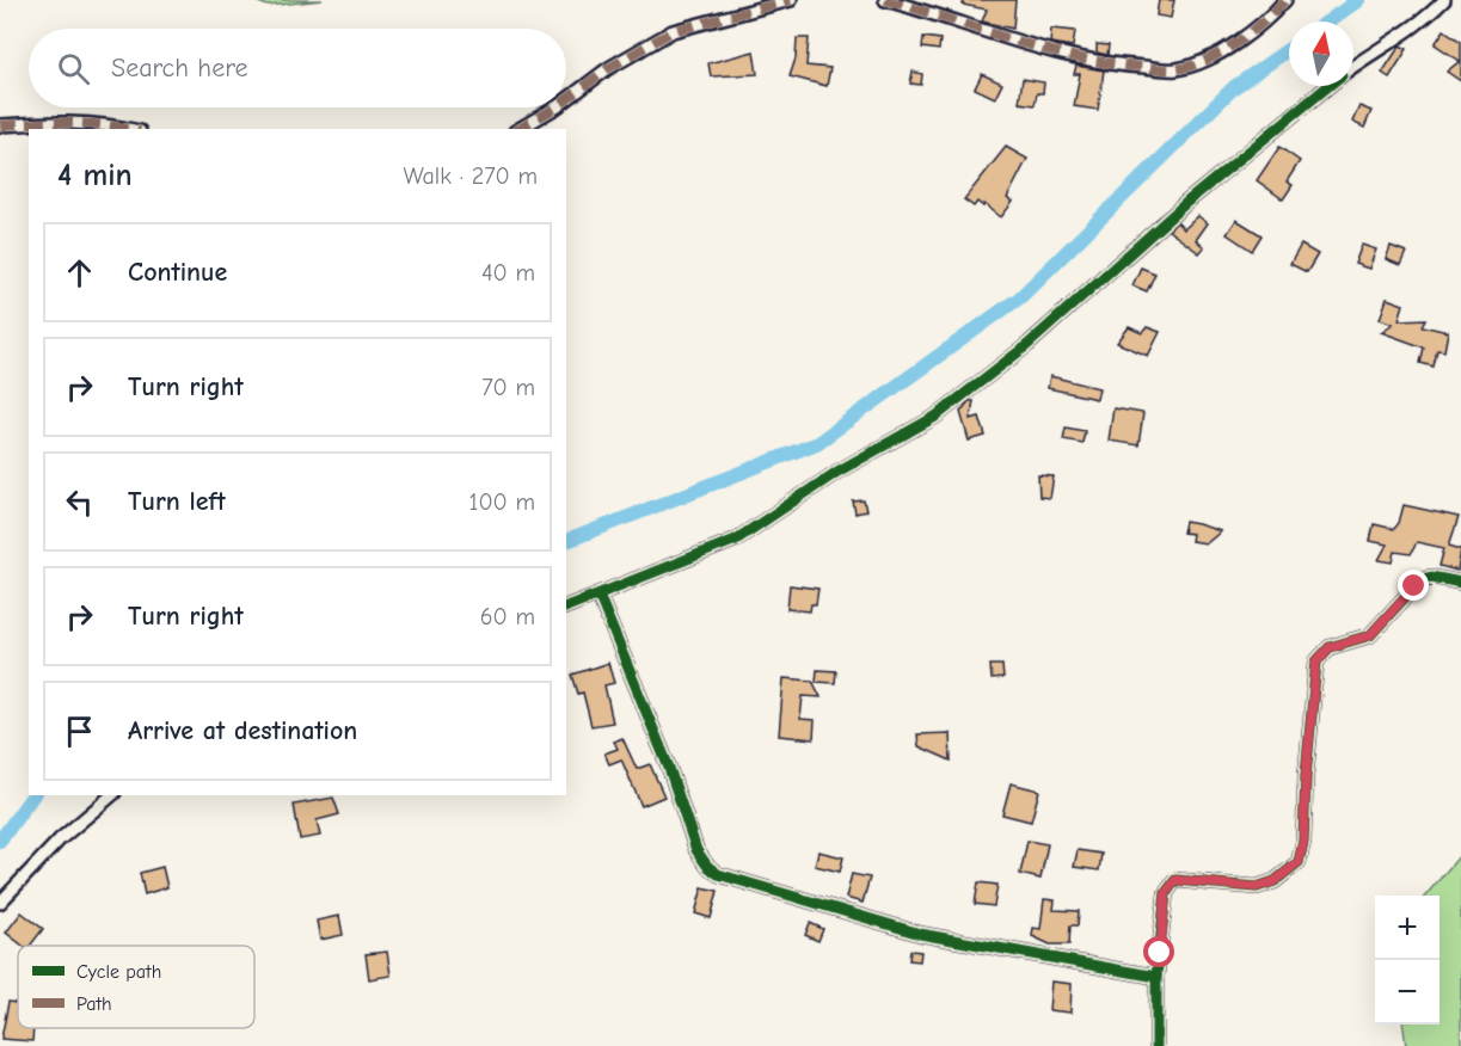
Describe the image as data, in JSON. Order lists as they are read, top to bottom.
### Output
{
  "legend": ["Cycle path", "Path"],
  "north": "top",
  "page": {
    "search": "Search here",
    "heading": ["4 min", "Walk · 270 m"],
    "list": [
      ["Continue", "40 m"],
      ["Turn right", "70 m"],
      ["Turn left", "100 m"],
      ["Turn right", "60 m"],
      "Arrive at destination"
    ],
    "map_buttons": ["+", "−"]
  }
}
